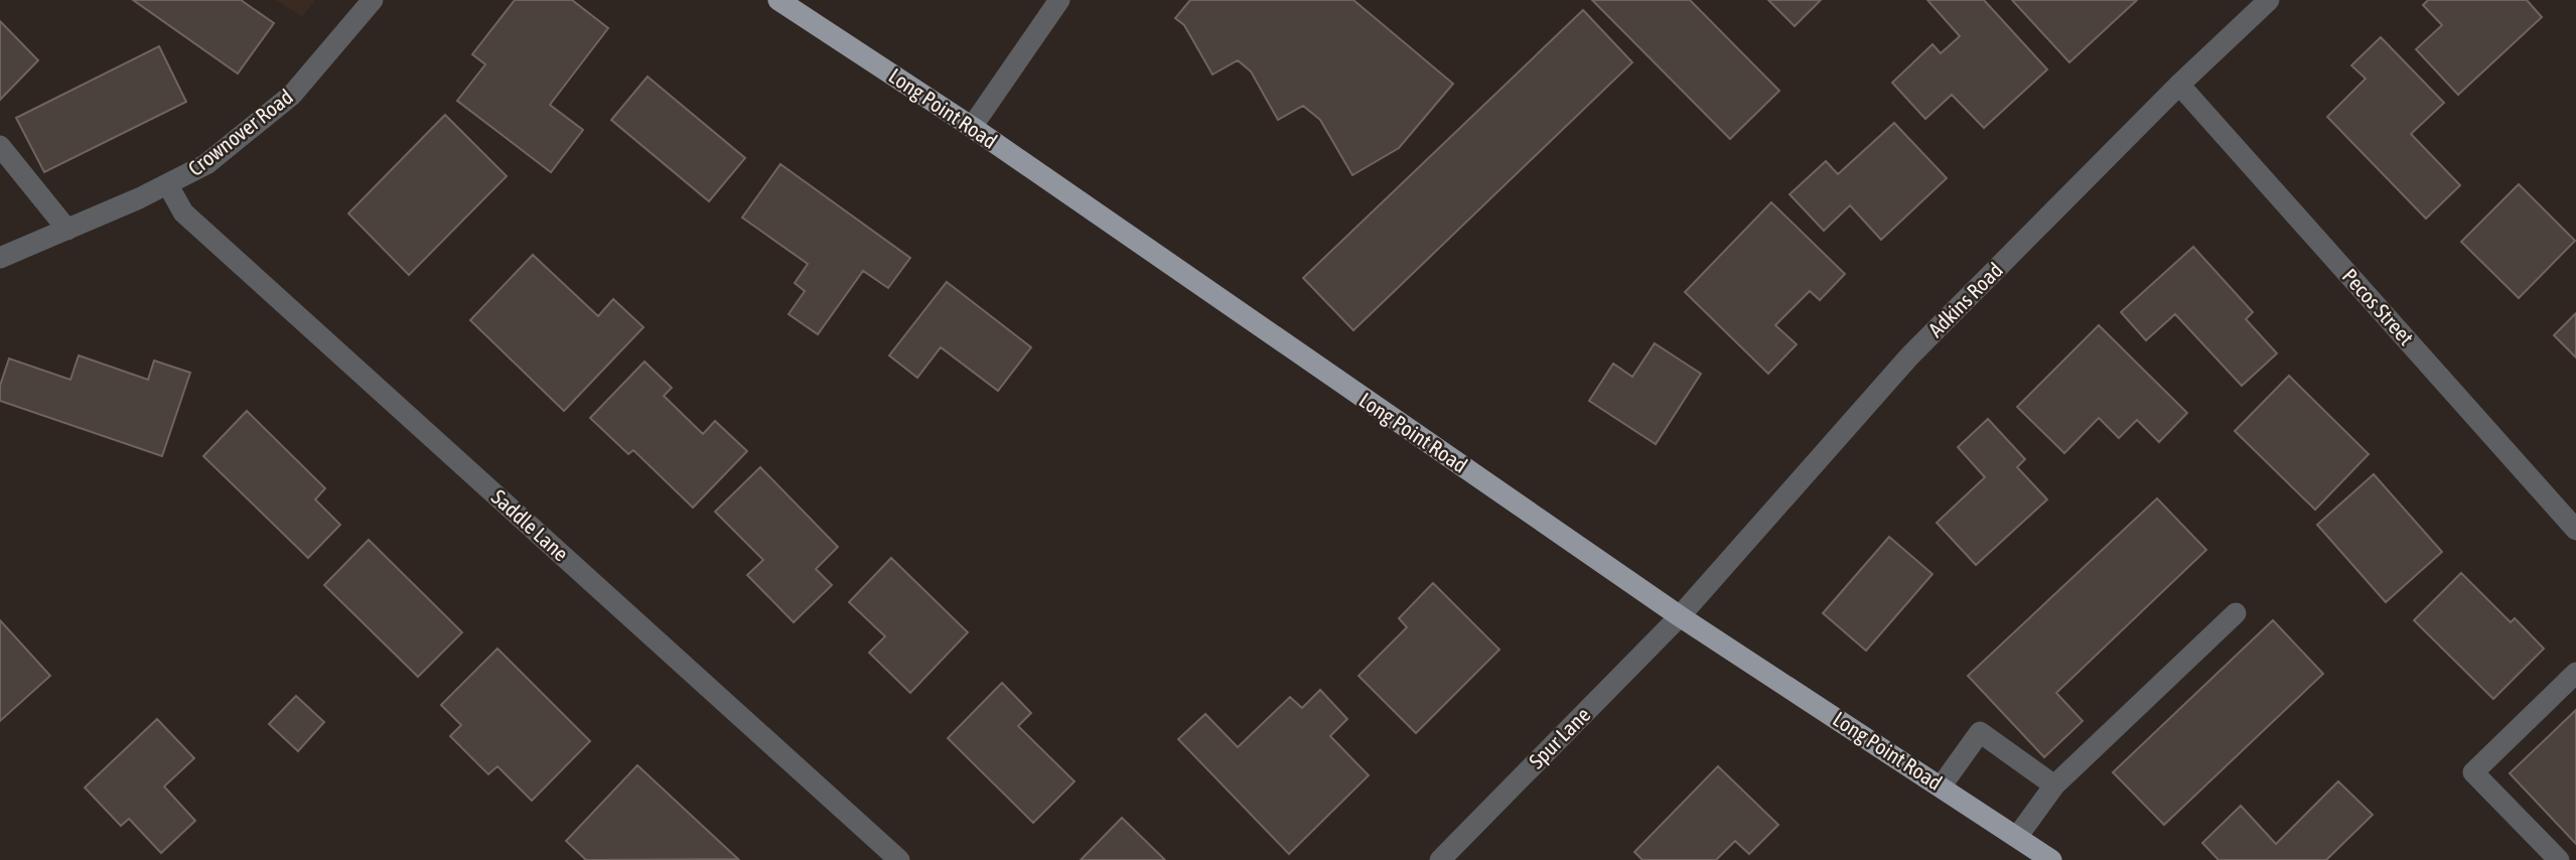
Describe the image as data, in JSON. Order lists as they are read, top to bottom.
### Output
{
  "streets": {
    "main road": ["Long Point Road"],
    "street": [
      "Crownover Road",
      "Adkins Road",
      "Pecos Street",
      "Saddle Lane",
      "Spur Lane"
    ]
  },
  "crossings": [
    ["Long Point Road", "Adkins Road"],
    ["Long Point Road", "Spur Lane"],
    ["Crownover Road", "Saddle Lane"],
    ["Adkins Road", "Pecos Street"],
    ["Adkins Road", "Spur Lane"]
  ]
}
